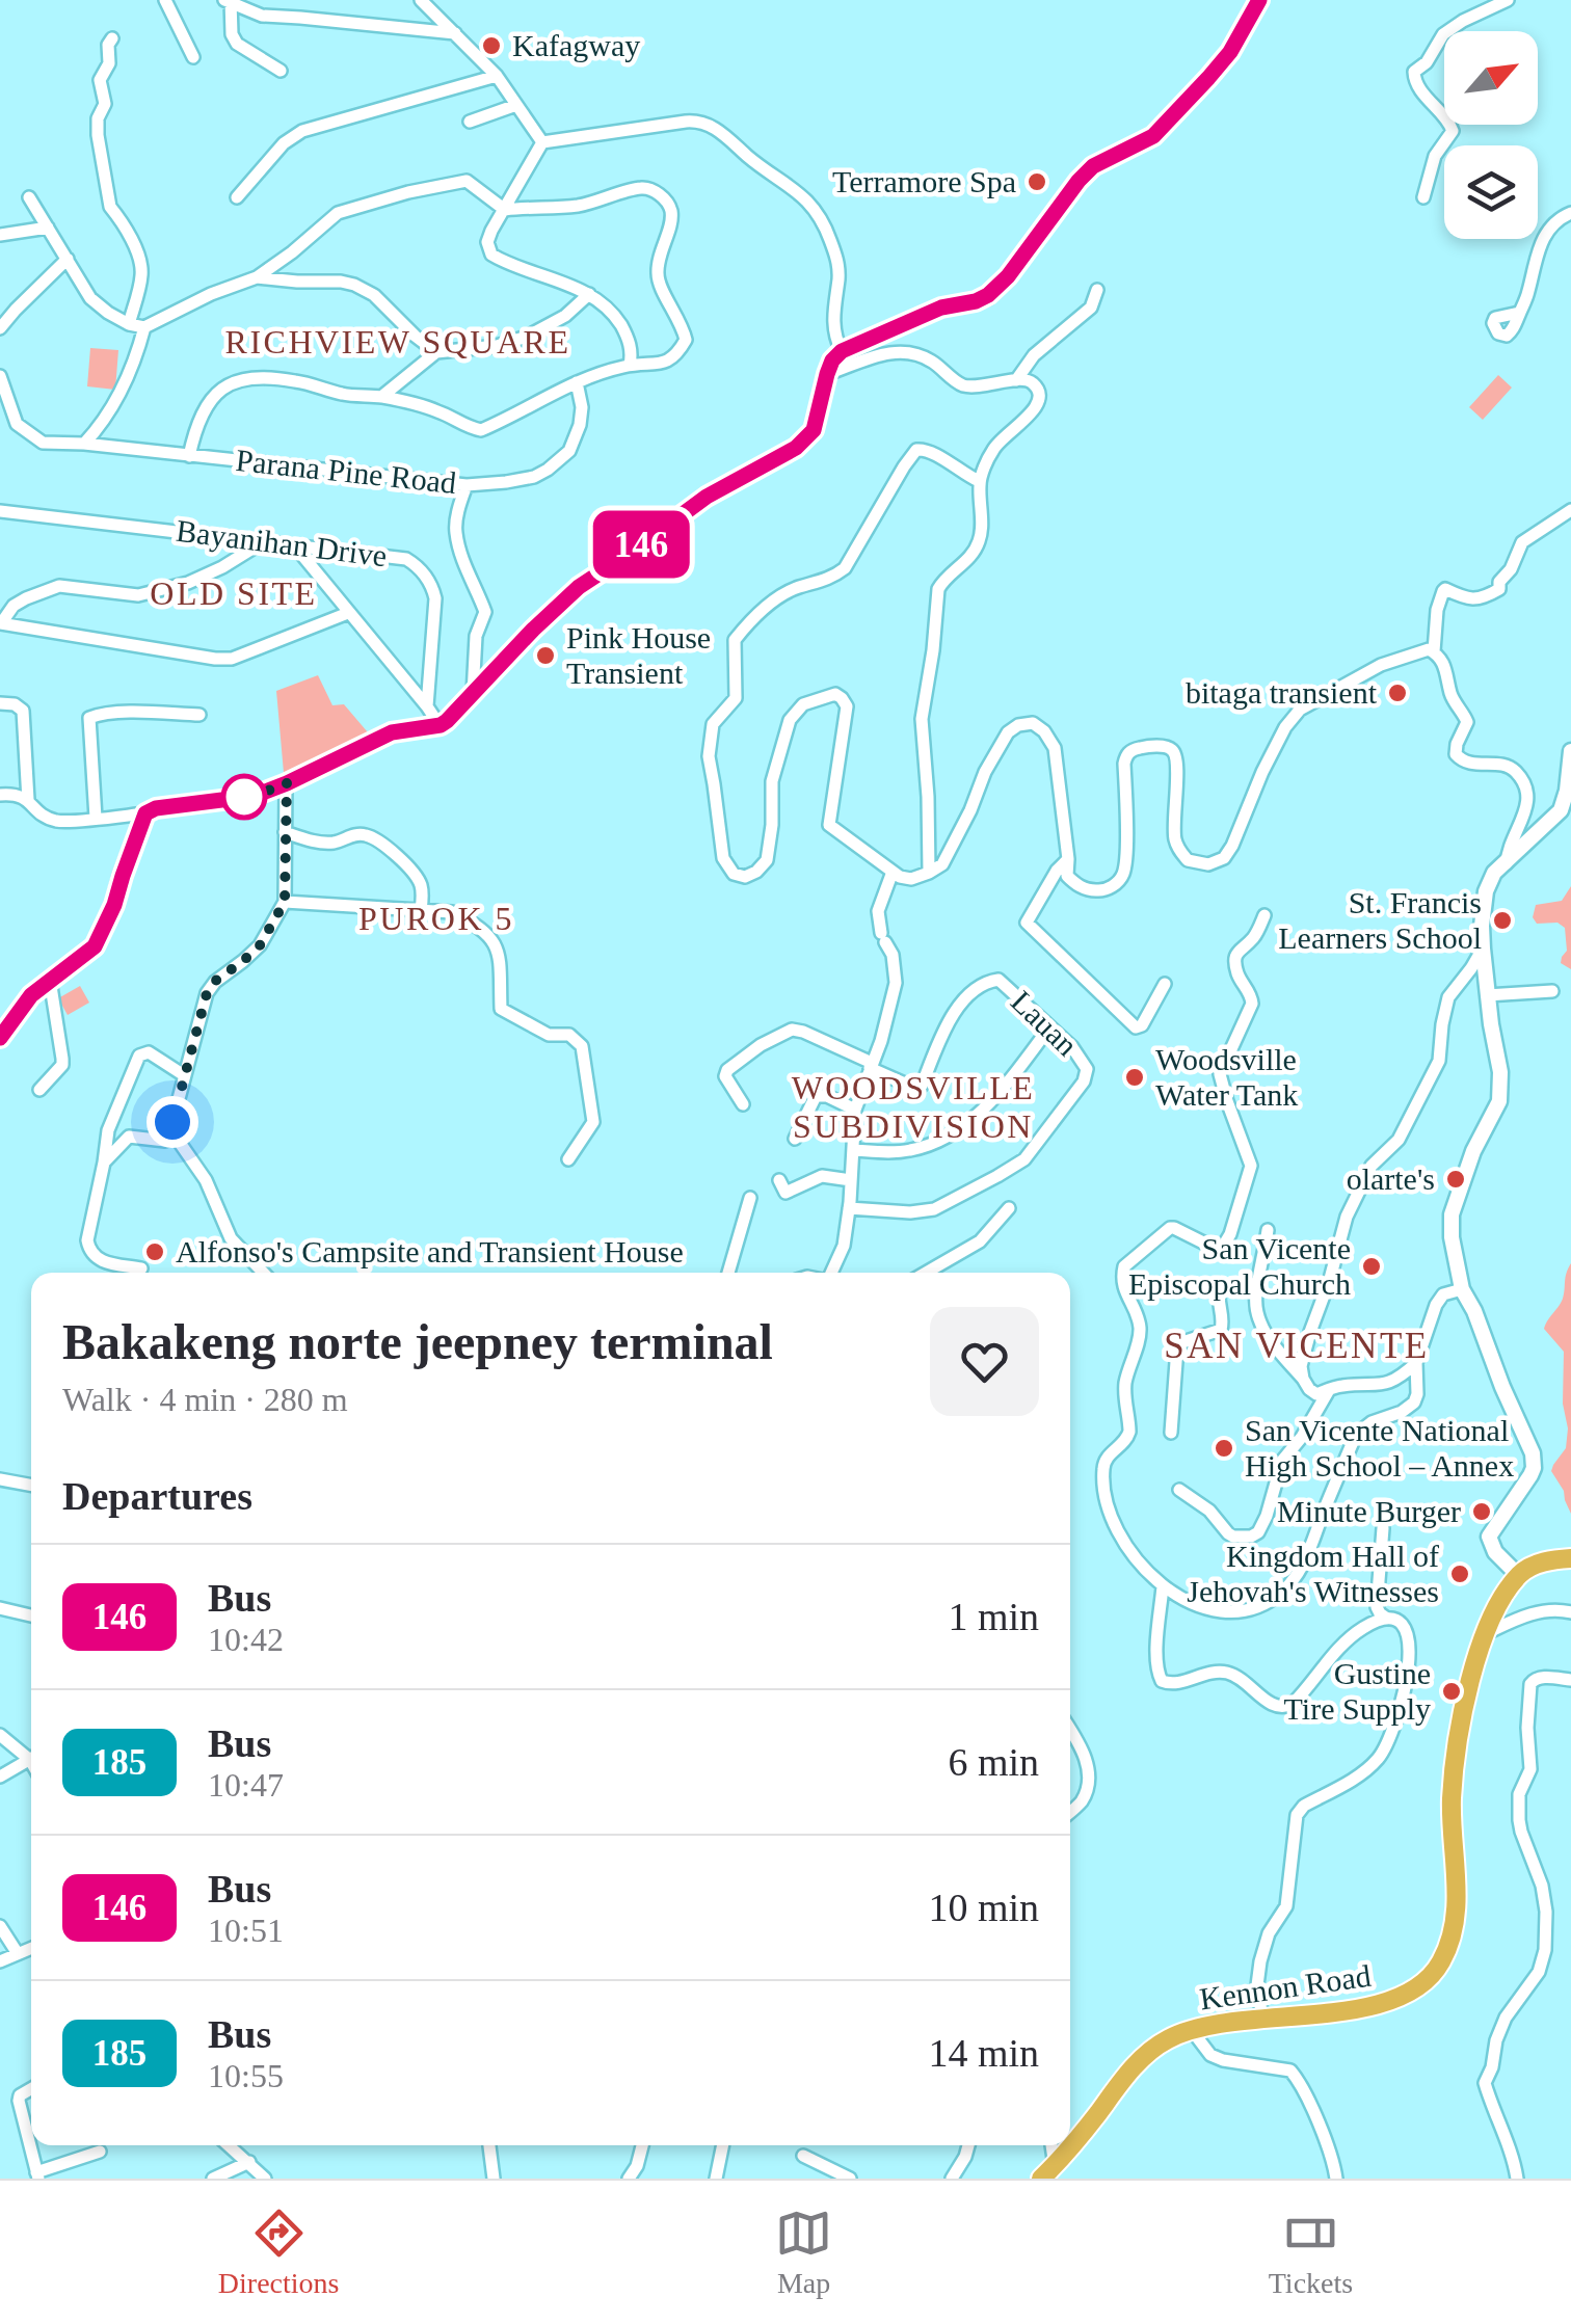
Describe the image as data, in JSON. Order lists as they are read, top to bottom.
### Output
{
  "streets": {
    "highway": ["Kennon Road"],
    "street": ["Parana Pine Road", "Bayanihan Drive", "Lauan"]
  },
  "districts": [
    "RICHVIEW SQUARE",
    "OLD SITE",
    "PUROK 5",
    "WOODSVILLE SUBDIVISION",
    "SAN VICENTE"
  ],
  "places": [
    "Kafagway",
    "Terramore Spa",
    "Pink House Transient",
    "bitaga transient",
    "St. Francis Learners School",
    "Woodsville Water Tank",
    "olarte's",
    "Alfonso's Campsite and Transient House",
    "San Vicente Episcopal Church",
    "San Vicente National High School – Annex",
    "Minute Burger",
    "Kingdom Hall of Jehovah's Witnesses",
    "Gustine Tire Supply"
  ],
  "lines": ["bus line 146"],
  "north": "top right",
  "page": {
    "on_map": "146",
    "heading": [
      ["Bakakeng norte jeepney terminal", "Walk · 4 min · 280 m"],
      "Departures"
    ],
    "list": [
      {
        "mark": "146",
        "name": "Bus",
        "note": "10:42",
        "value": "1 min"
      },
      {
        "mark": "185",
        "name": "Bus",
        "note": "10:47",
        "value": "6 min"
      },
      {
        "mark": "146",
        "name": "Bus",
        "note": "10:51",
        "value": "10 min"
      },
      {
        "mark": "185",
        "name": "Bus",
        "note": "10:55",
        "value": "14 min"
      }
    ],
    "tabs": ["Directions", "Map", "Tickets"]
  }
}
